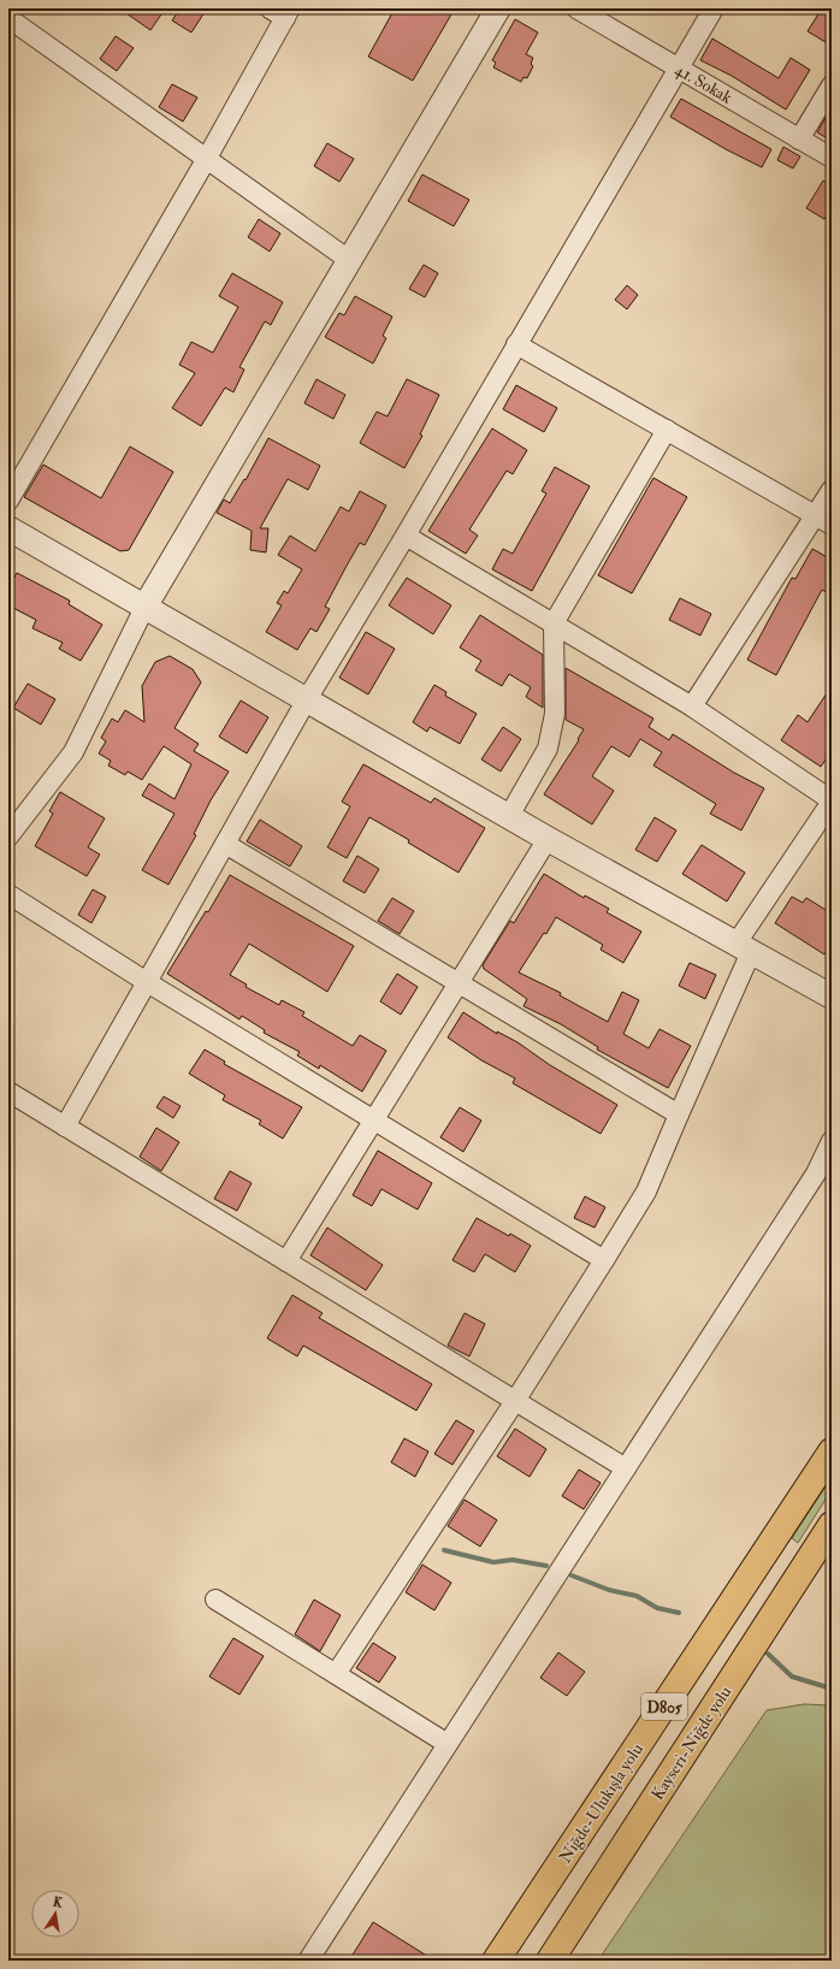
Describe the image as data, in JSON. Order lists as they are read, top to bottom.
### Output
{
  "streets": {
    "highway": ["D805", "Kayseri-Niğde yolu", "Niğde-Ulukışla yolu"],
    "street": ["41. Sokak"]
  },
  "north": "top"
}
